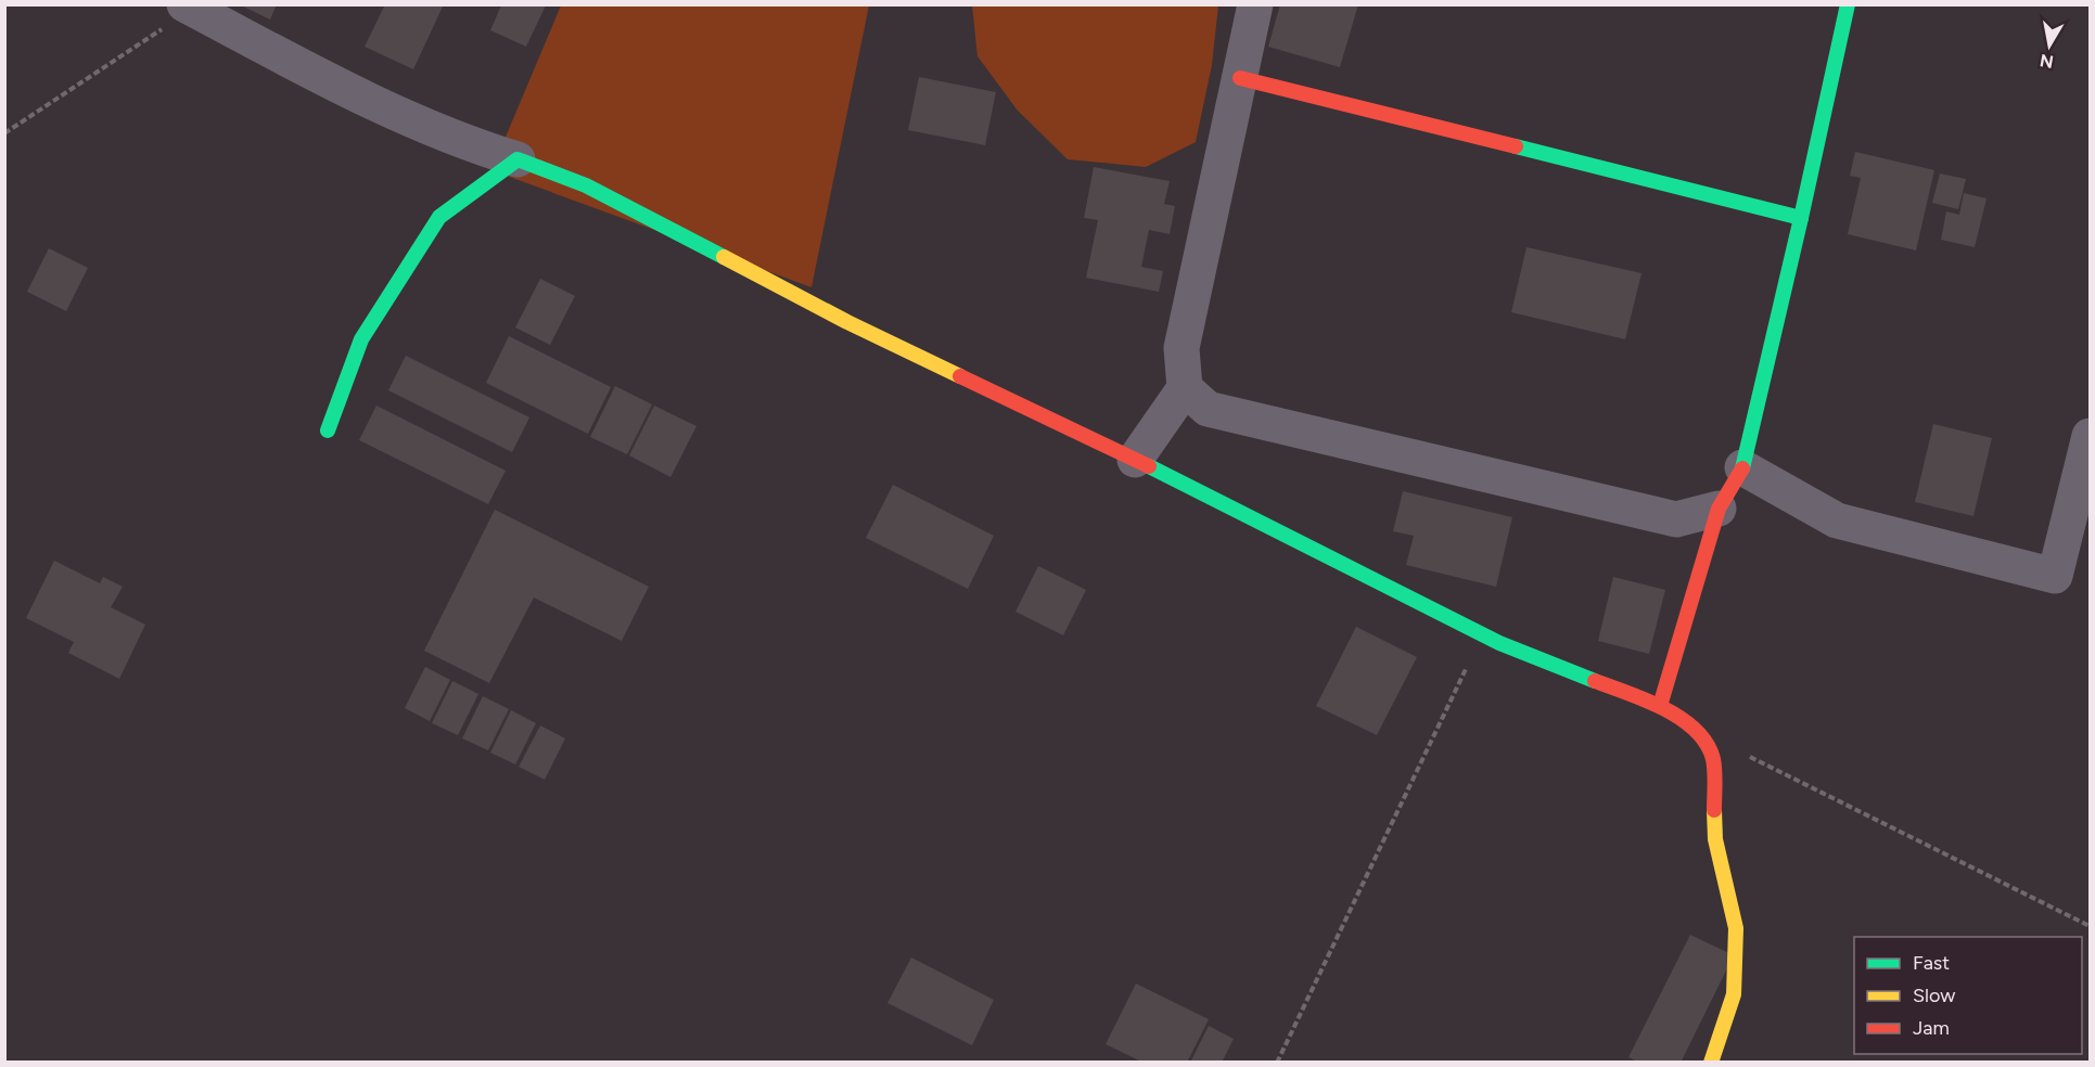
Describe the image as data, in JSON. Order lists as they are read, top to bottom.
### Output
{
  "legend": ["Fast", "Slow", "Jam"],
  "north": "bottom"
}
